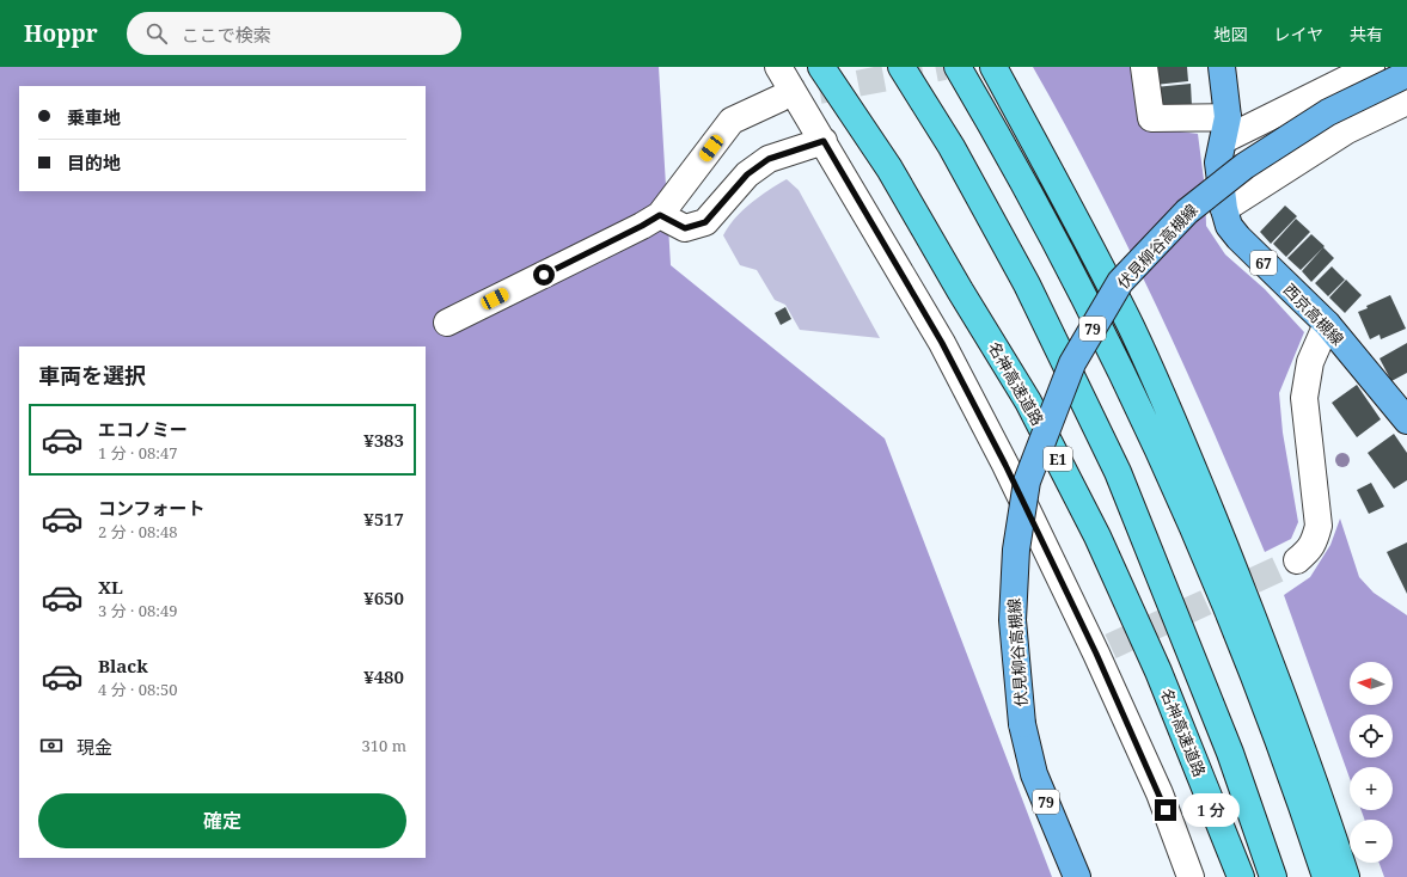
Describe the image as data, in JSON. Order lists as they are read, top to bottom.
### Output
{
  "streets": {
    "highway": ["名神高速道路", "E1"],
    "main road": [
      "伏見柳谷高槻線",
      "67",
      "西京高槻線",
      "79"
    ]
  },
  "north": "left",
  "page": {
    "header": "Hoppr",
    "search": "ここで検索",
    "nav": ["地図", "レイヤ", "共有"],
    "banner": ["乗車地", "目的地"],
    "heading": "車両を選択",
    "list": [
      {
        "name": "エコノミー",
        "note": "1 分 · 08:47",
        "value": "¥383"
      },
      {
        "name": "コンフォート",
        "note": "2 分 · 08:48",
        "value": "¥517"
      },
      {
        "name": "XL",
        "note": "3 分 · 08:49",
        "value": "¥650"
      },
      {
        "name": "Black",
        "note": "4 分 · 08:50",
        "value": "¥480"
      }
    ],
    "map_buttons": ["+", "−"],
    "pay": ["現金", "310 m"],
    "buttons": "確定",
    "bubble": "1 分"
  }
}
